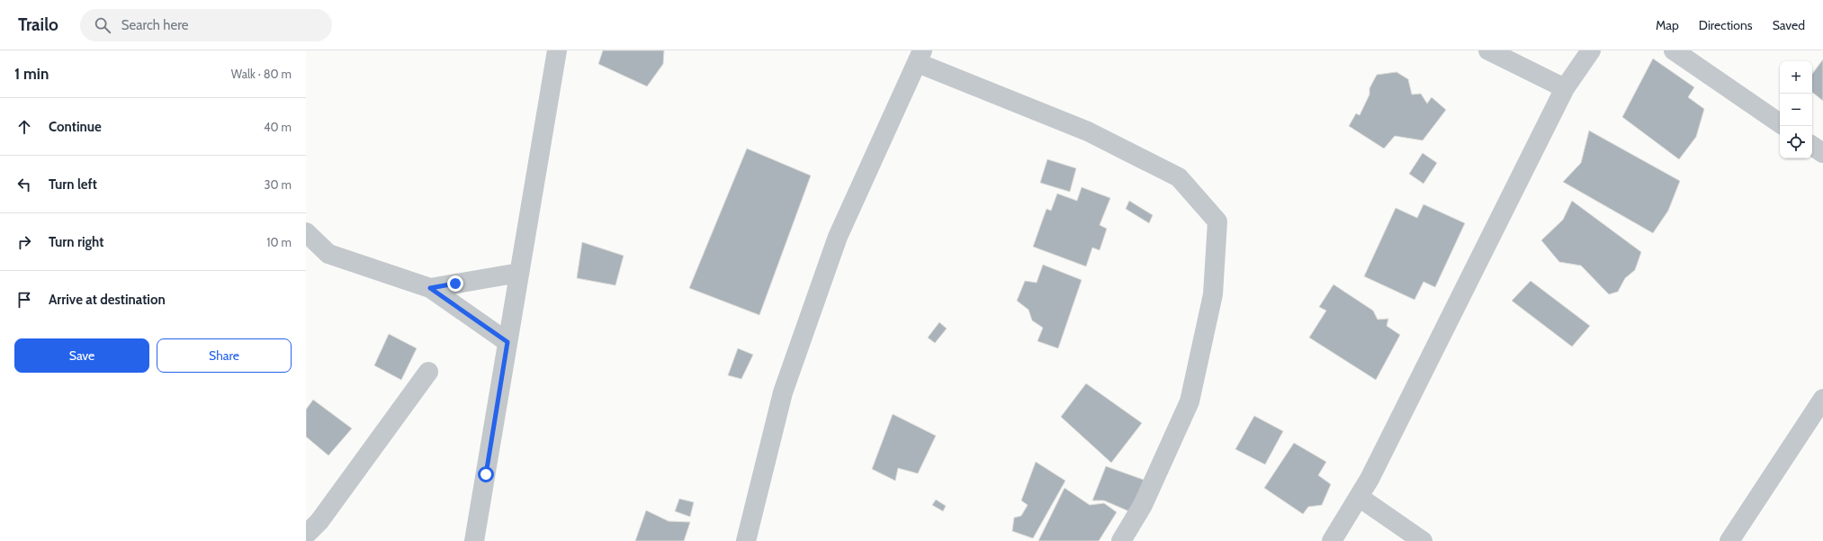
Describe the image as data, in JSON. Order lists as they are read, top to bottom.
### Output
{
  "page": {
    "header": "Trailo",
    "search": "Search here",
    "nav": ["Map", "Directions", "Saved"],
    "heading": ["1 min", "Walk · 80 m"],
    "map_buttons": ["+", "−"],
    "list": [
      ["Continue", "40 m"],
      ["Turn left", "30 m"],
      ["Turn right", "10 m"],
      "Arrive at destination"
    ],
    "buttons": ["Save", "Share"]
  }
}
